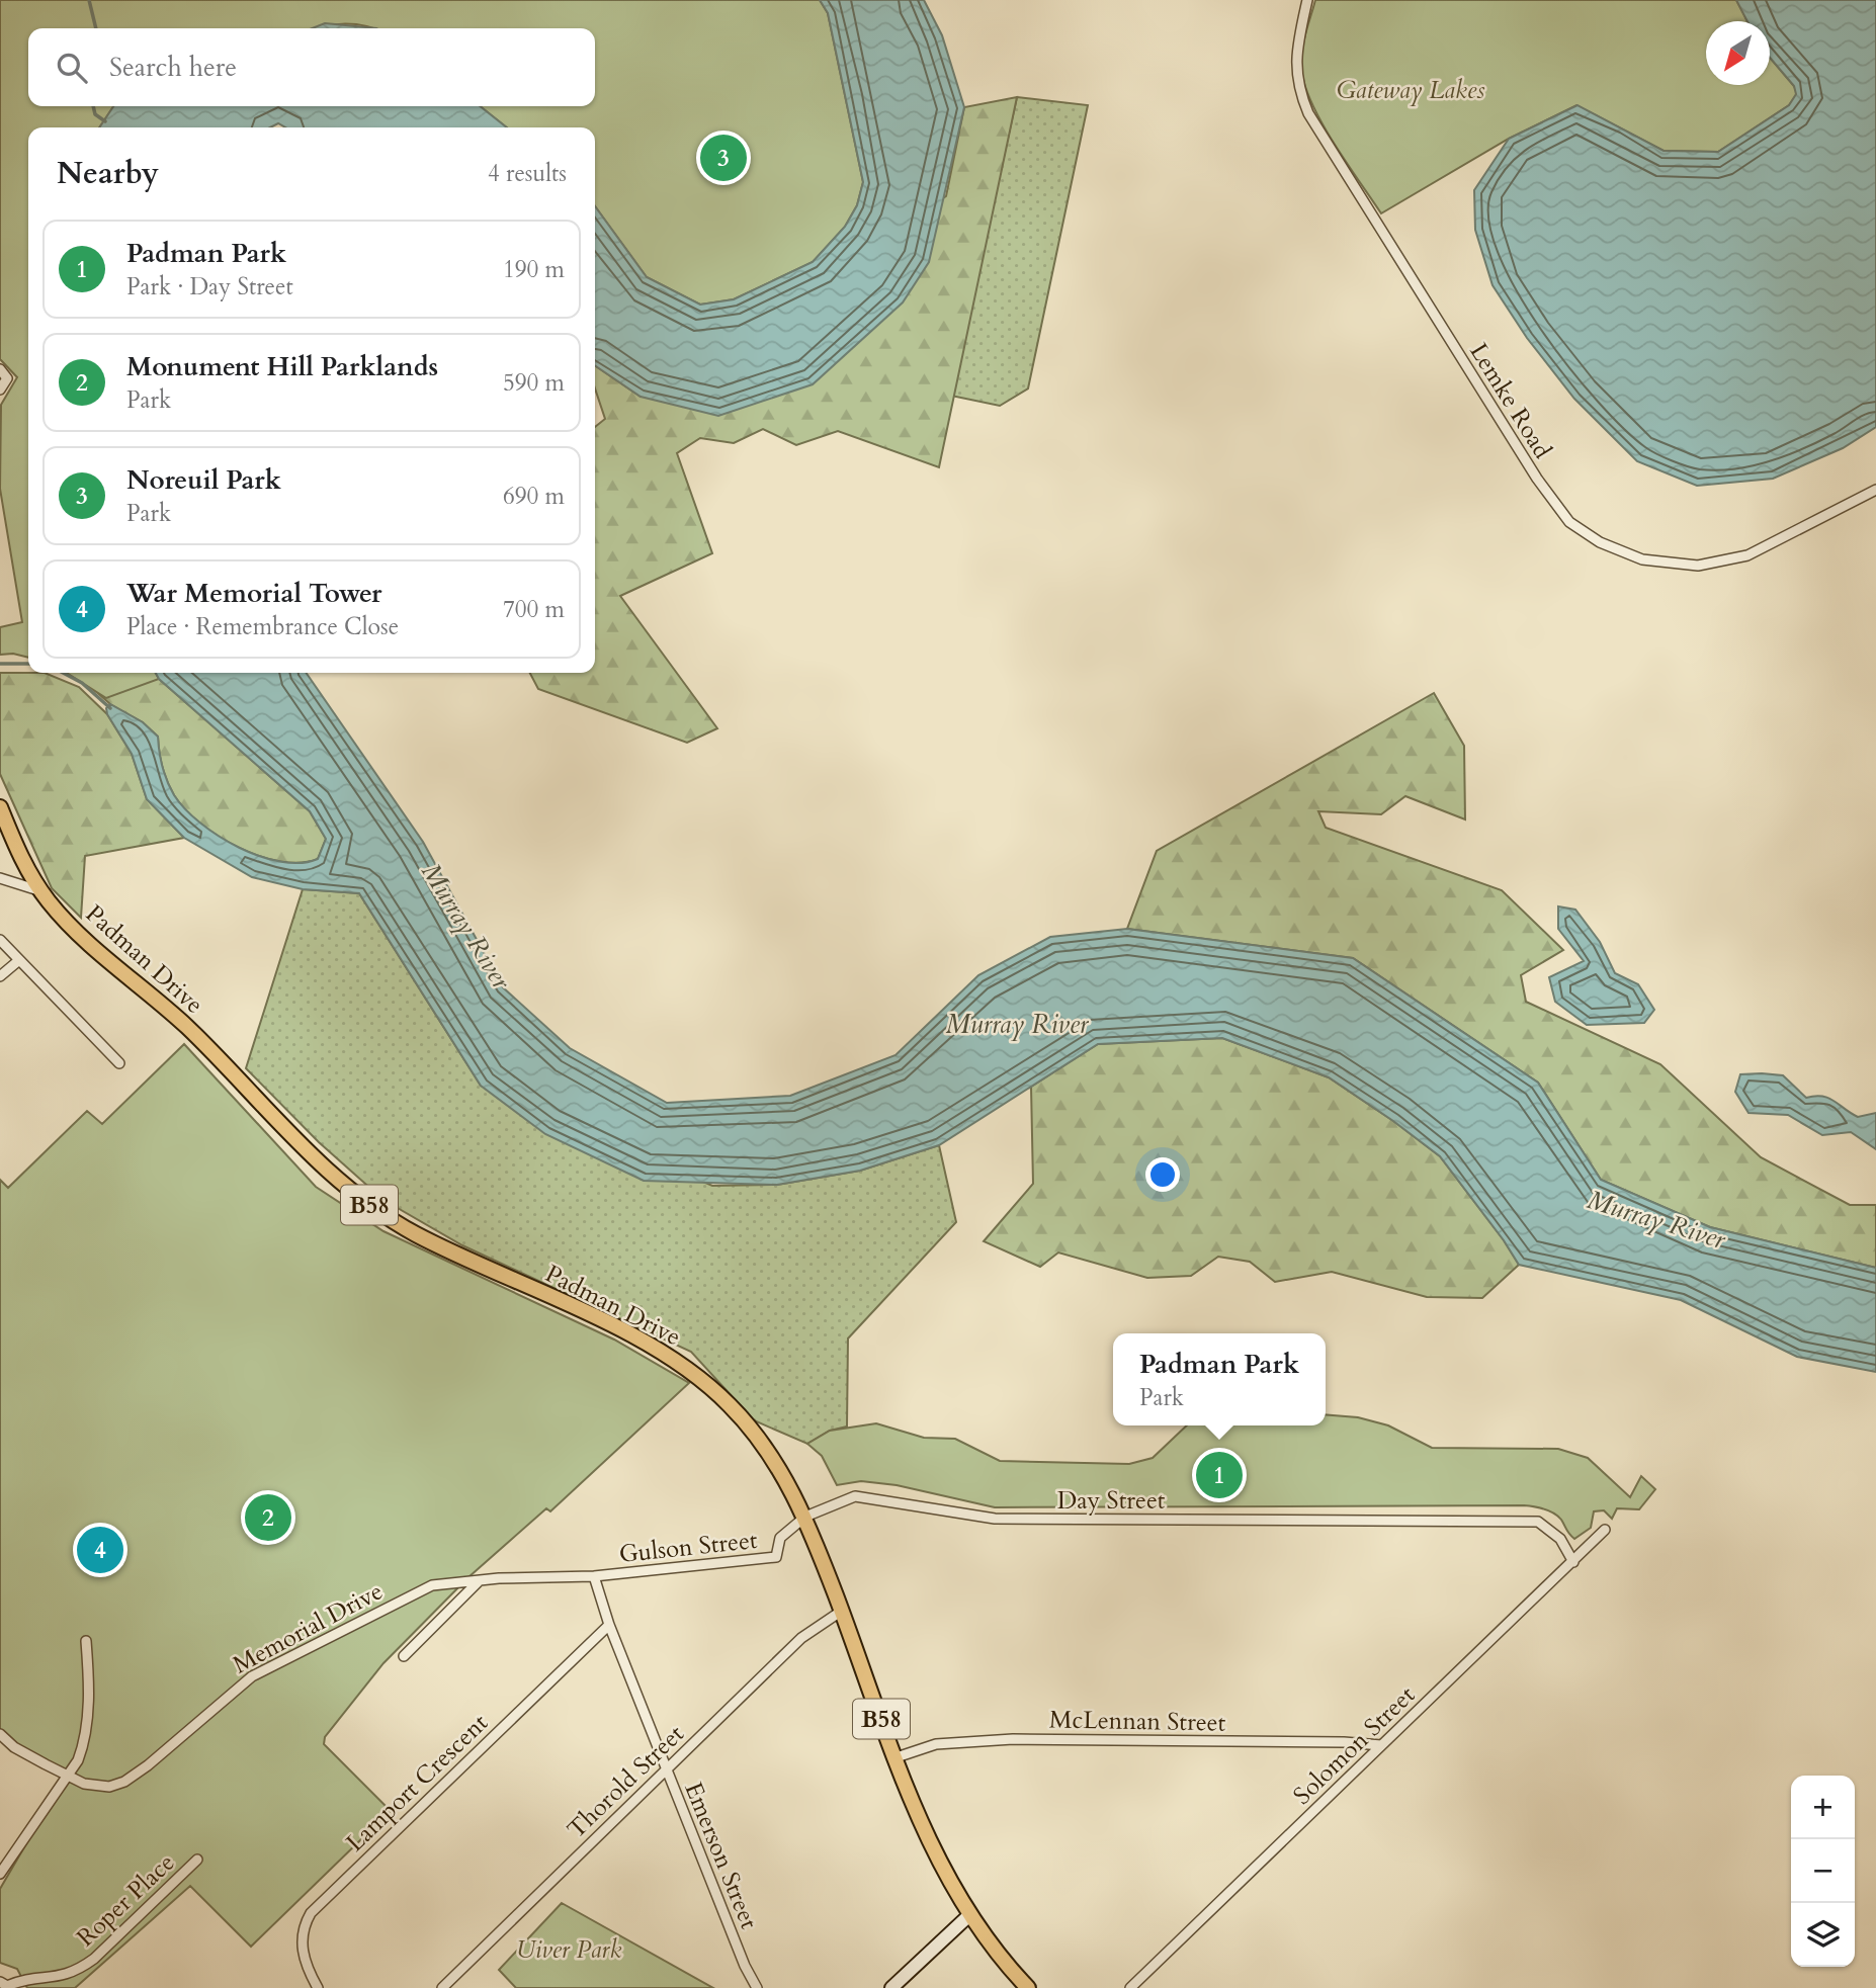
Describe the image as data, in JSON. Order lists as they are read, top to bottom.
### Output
{
  "streets": {
    "main road": ["Padman Drive", "B58"],
    "street": [
      "Lemke Road",
      "Day Street",
      "Gulson Street",
      "Memorial Drive",
      "McLennan Street",
      "Solomon Street",
      "Thorold Street",
      "Lamport Crescent",
      "Emerson Street",
      "Roper Place"
    ]
  },
  "crossings": [
    ["Padman Drive", "Day Street"],
    ["Padman Drive", "Gulson Street"],
    ["Padman Drive", "McLennan Street"],
    ["Padman Drive", "Thorold Street"],
    ["Day Street", "Gulson Street"],
    ["Day Street", "Solomon Street"],
    ["Gulson Street", "Memorial Drive"],
    ["Gulson Street", "Emerson Street"],
    ["Memorial Drive", "Emerson Street"],
    ["McLennan Street", "Solomon Street"],
    ["Thorold Street", "Emerson Street"],
    ["Lamport Crescent", "Emerson Street"]
  ],
  "water": ["Murray River"],
  "parks": ["Gateway Lakes", "Uiver Park"],
  "north": "bottom left",
  "page": {
    "search": "Search here",
    "heading": ["Nearby", "4 results"],
    "pins": [
      "3",
      "1",
      "2",
      "4"
    ],
    "list": [
      {
        "mark": "1",
        "name": "Padman Park",
        "note": "Park · Day Street",
        "value": "190 m"
      },
      {
        "mark": "2",
        "name": "Monument Hill Parklands",
        "note": "Park",
        "value": "590 m"
      },
      {
        "mark": "3",
        "name": "Noreuil Park",
        "note": "Park",
        "value": "690 m"
      },
      {
        "mark": "4",
        "name": "War Memorial Tower",
        "note": "Place · Remembrance Close",
        "value": "700 m"
      }
    ],
    "popup": ["Padman Park", "Park"],
    "map_buttons": ["+", "−"]
  }
}
